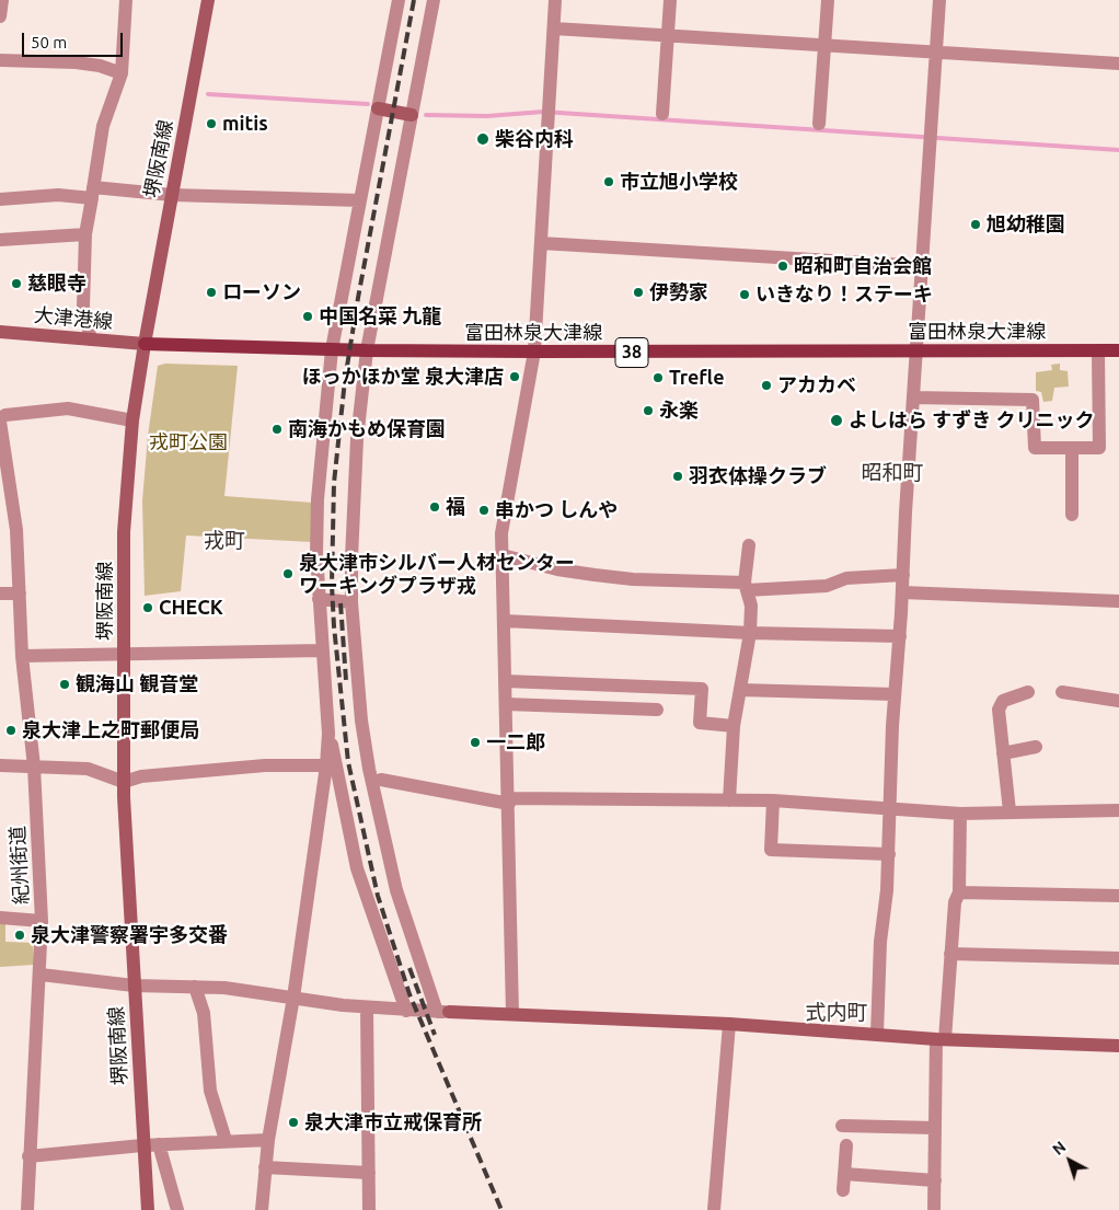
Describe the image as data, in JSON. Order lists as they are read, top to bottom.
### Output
{
  "streets": {
    "main road": [
      "堺阪南線",
      "大津港線",
      "富田林泉大津線",
      "38"
    ],
    "street": ["紀州街道"]
  },
  "crossings": [
    ["堺阪南線", "大津港線"],
    ["堺阪南線", "富田林泉大津線"],
    ["大津港線", "富田林泉大津線"]
  ],
  "districts": ["昭和町", "戎町", "式内町"],
  "parks": ["戎町公園"],
  "places": [
    "mitis",
    "柴谷内科",
    "市立旭小学校",
    "旭幼稚園",
    "昭和町自治会館",
    "慈眼寺",
    "ローソン",
    "伊勢家",
    "いきなり！ステーキ",
    "中国名菜 九龍",
    "ほっかほか堂 泉大津店",
    "Trefle",
    "アカカベ",
    "永楽",
    "よしはら すずき クリニック",
    "南海かもめ保育園",
    "羽衣体操クラブ",
    "福",
    "串かつ しんや",
    "泉大津市シルバー人材センター ワーキングプラザ戎",
    "CHECK",
    "観海山 観音堂",
    "泉大津上之町郵便局",
    "一二郎",
    "泉大津警察署宇多交番",
    "泉大津市立戒保育所"
  ],
  "scale_bar": "50 m",
  "north": "top left"
}
